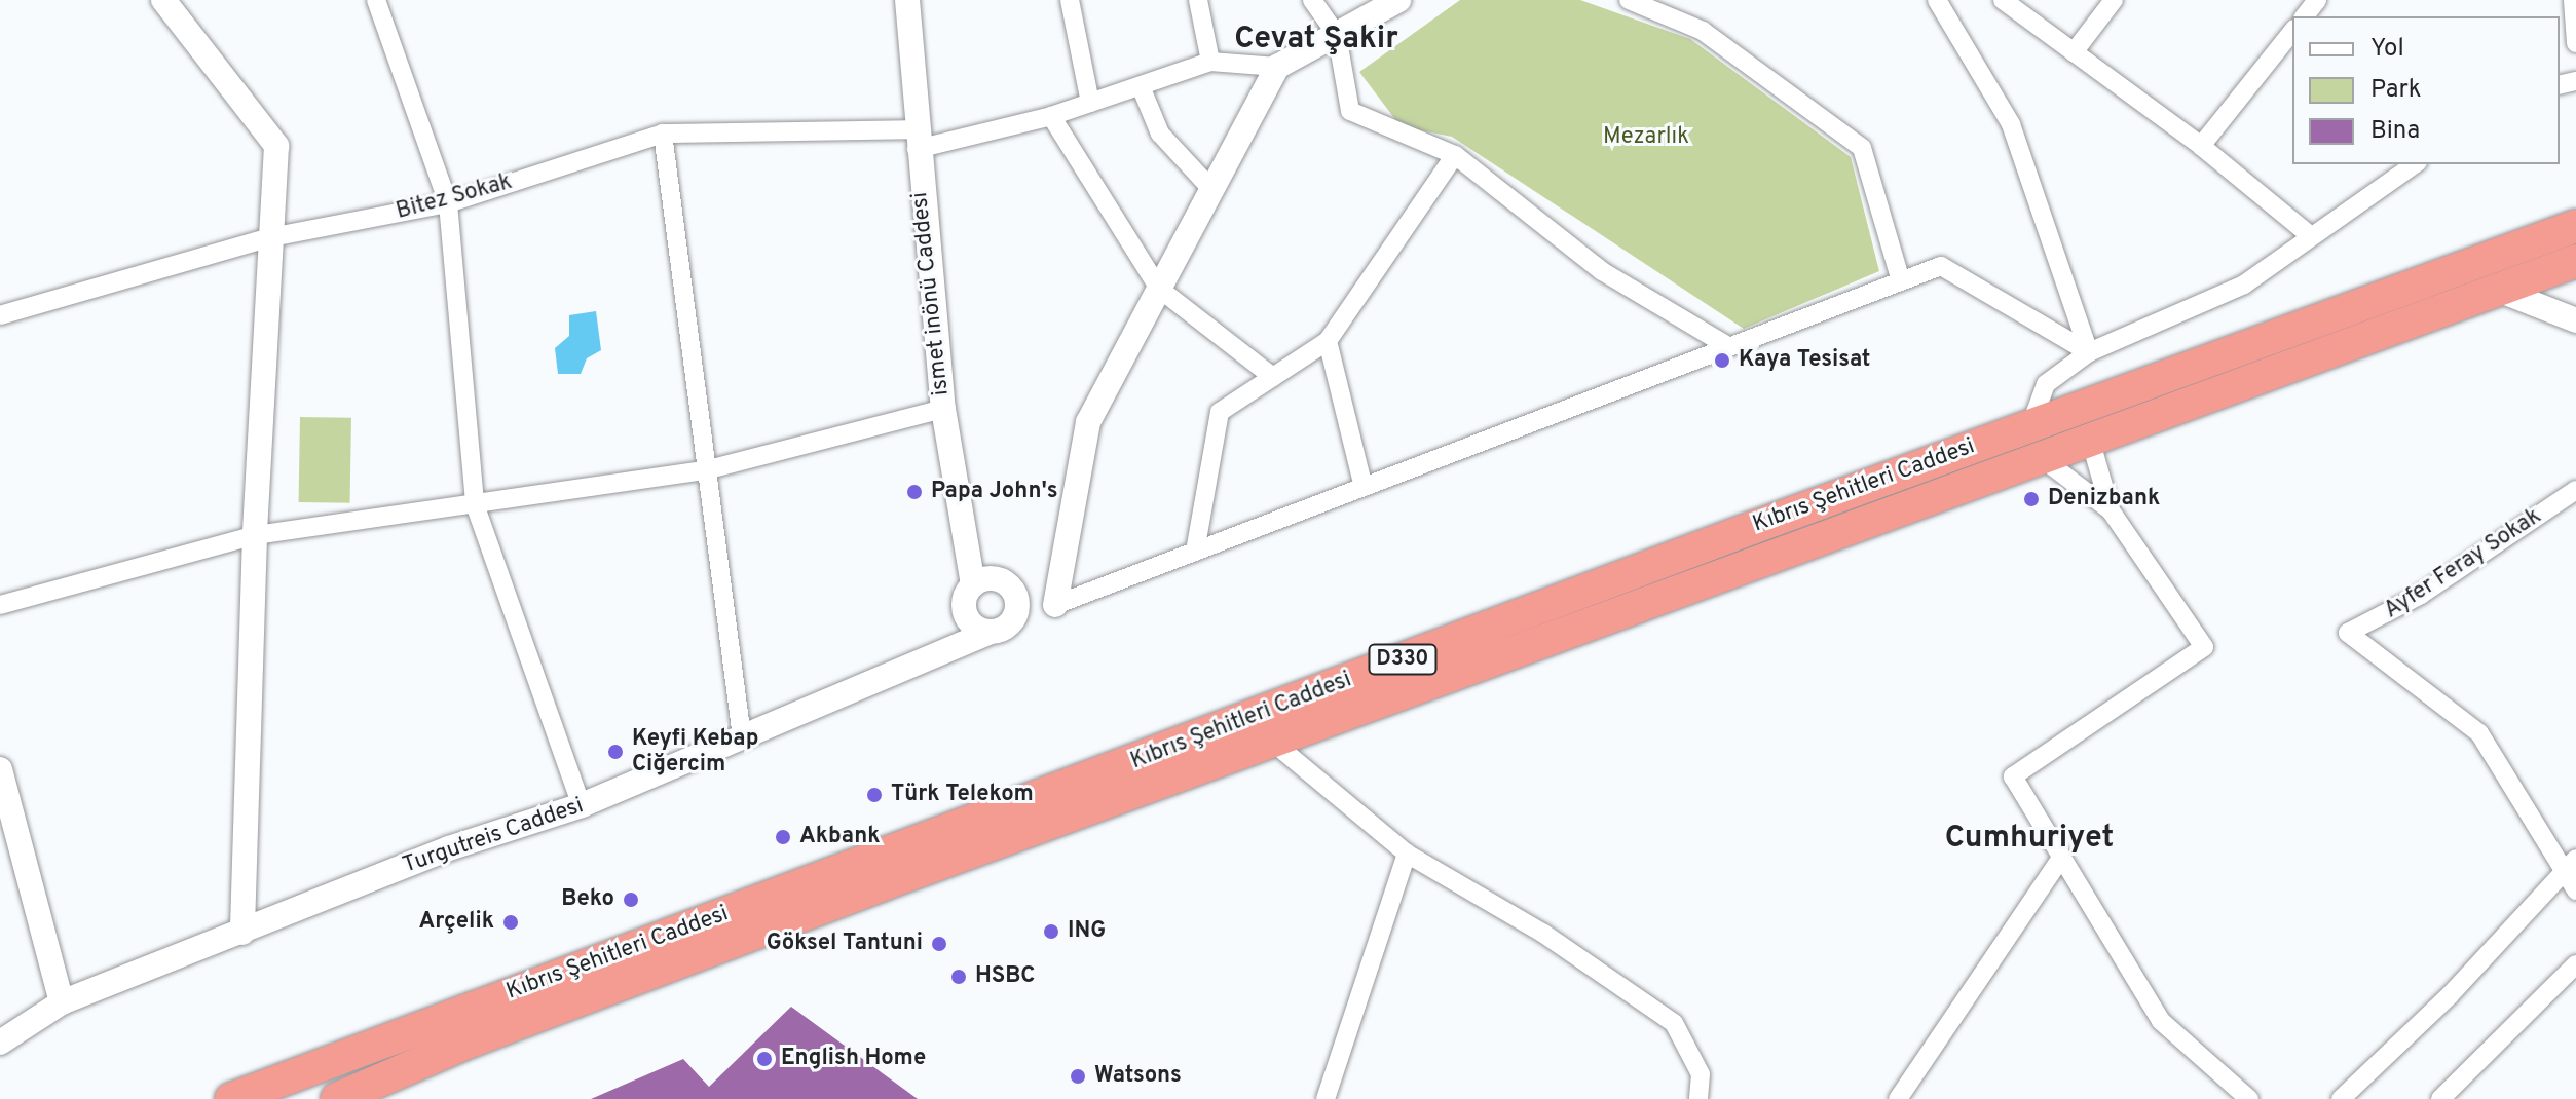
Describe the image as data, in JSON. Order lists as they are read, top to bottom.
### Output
{
  "streets": {
    "highway": ["Kıbrıs Şehitleri Caddesi", "D330"],
    "street": [
      "Bitez Sokak",
      "ismet inönü Caddesi",
      "Ayfer Feray Sokak",
      "Turgutreis Caddesi"
    ]
  },
  "crossings": [
    ["Bitez Sokak", "ismet inönü Caddesi"],
    ["ismet inönü Caddesi", "Turgutreis Caddesi"]
  ],
  "districts": ["Cevat Şakir", "Cumhuriyet"],
  "parks": ["Mezarlık"],
  "places": [
    "Kaya Tesisat",
    "Papa John's",
    "Denizbank",
    "Keyfi Kebap Ciğercim",
    "Türk Telekom",
    "Akbank",
    "Beko",
    "Arçelik",
    "ING",
    "Göksel Tantuni",
    "HSBC",
    "English Home",
    "Watsons"
  ],
  "legend": ["Yol", "Park", "Bina"]
}
